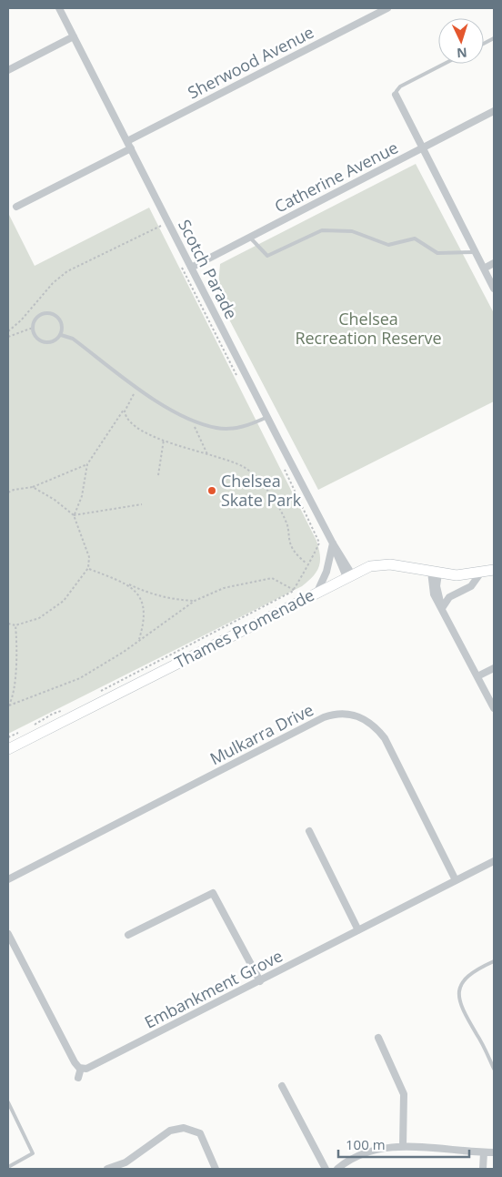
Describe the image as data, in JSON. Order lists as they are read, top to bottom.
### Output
{
  "streets": {
    "main road": ["Thames Promenade"],
    "street": [
      "Sherwood Avenue",
      "Catherine Avenue",
      "Scotch Parade",
      "Mulkarra Drive",
      "Embankment Grove"
    ]
  },
  "crossings": [
    ["Sherwood Avenue", "Scotch Parade"],
    ["Catherine Avenue", "Scotch Parade"],
    ["Scotch Parade", "Thames Promenade"],
    ["Mulkarra Drive", "Embankment Grove"]
  ],
  "parks": ["Chelsea Recreation Reserve"],
  "places": ["Chelsea Skate Park"],
  "scale_bar": "100 m",
  "north": "bottom"
}
